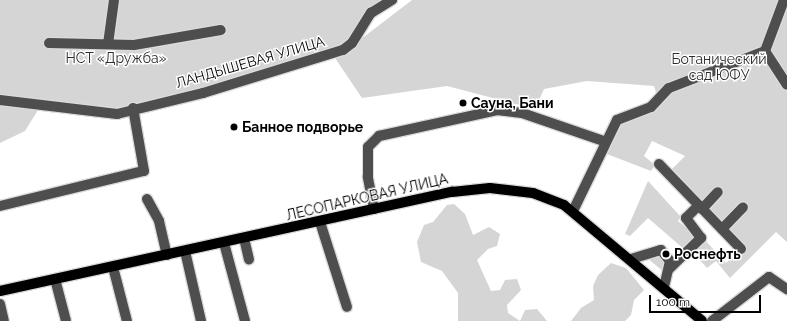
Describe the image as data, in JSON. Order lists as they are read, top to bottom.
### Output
{
  "streets": {
    "main road": ["ЛЕСОПАРКОВАЯ УЛИЦА"],
    "street": ["ЛАНДЫШЕВАЯ УЛИЦА"]
  },
  "parks": ["НСТ «Дружба»", "Ботанический сад ЮФУ"],
  "places": ["Сауна, Бани", "Банное подворье", "Роснефть"],
  "scale_bar": "100 m"
}
